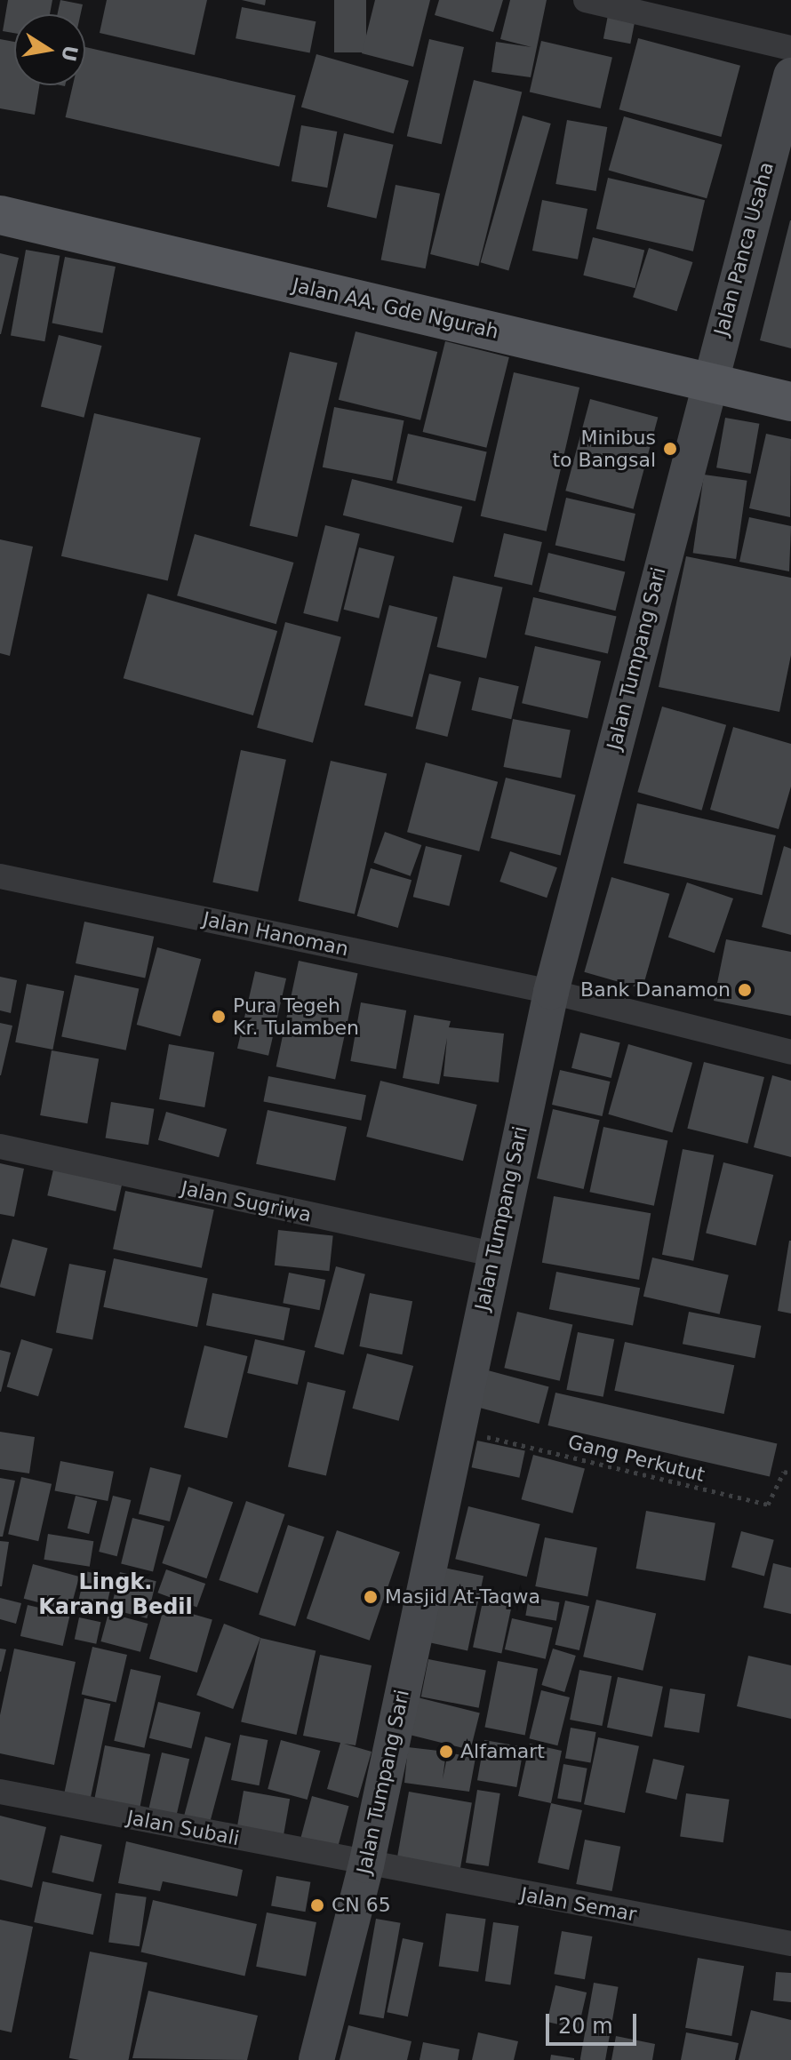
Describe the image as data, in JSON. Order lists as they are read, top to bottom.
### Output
{
  "streets": {
    "main road": ["Jalan Panca Usaha", "Jalan AA. Gde Ngurah", "Jalan Tumpang Sari"],
    "street": [
      "Jalan Hanoman",
      "Jalan Sugriwa",
      "Jalan Subali",
      "Jalan Semar"
    ],
    "path": ["Gang Perkutut"]
  },
  "crossings": [
    ["Jalan Panca Usaha", "Jalan AA. Gde Ngurah"],
    ["Jalan Panca Usaha", "Jalan Tumpang Sari"],
    ["Jalan AA. Gde Ngurah", "Jalan Tumpang Sari"],
    ["Jalan Tumpang Sari", "Jalan Hanoman"],
    ["Jalan Tumpang Sari", "Jalan Sugriwa"],
    ["Jalan Tumpang Sari", "Gang Perkutut"],
    ["Jalan Tumpang Sari", "Jalan Subali"],
    ["Jalan Tumpang Sari", "Jalan Semar"],
    ["Jalan Subali", "Jalan Semar"]
  ],
  "districts": ["Lingk. Karang Bedil"],
  "places": [
    "Minibus to Bangsal",
    "Bank Danamon",
    "Pura Tegeh Kr. Tulamben",
    "Masjid At-Taqwa",
    "Alfamart",
    "CN 65"
  ],
  "scale_bar": "20 m",
  "north": "right"
}
